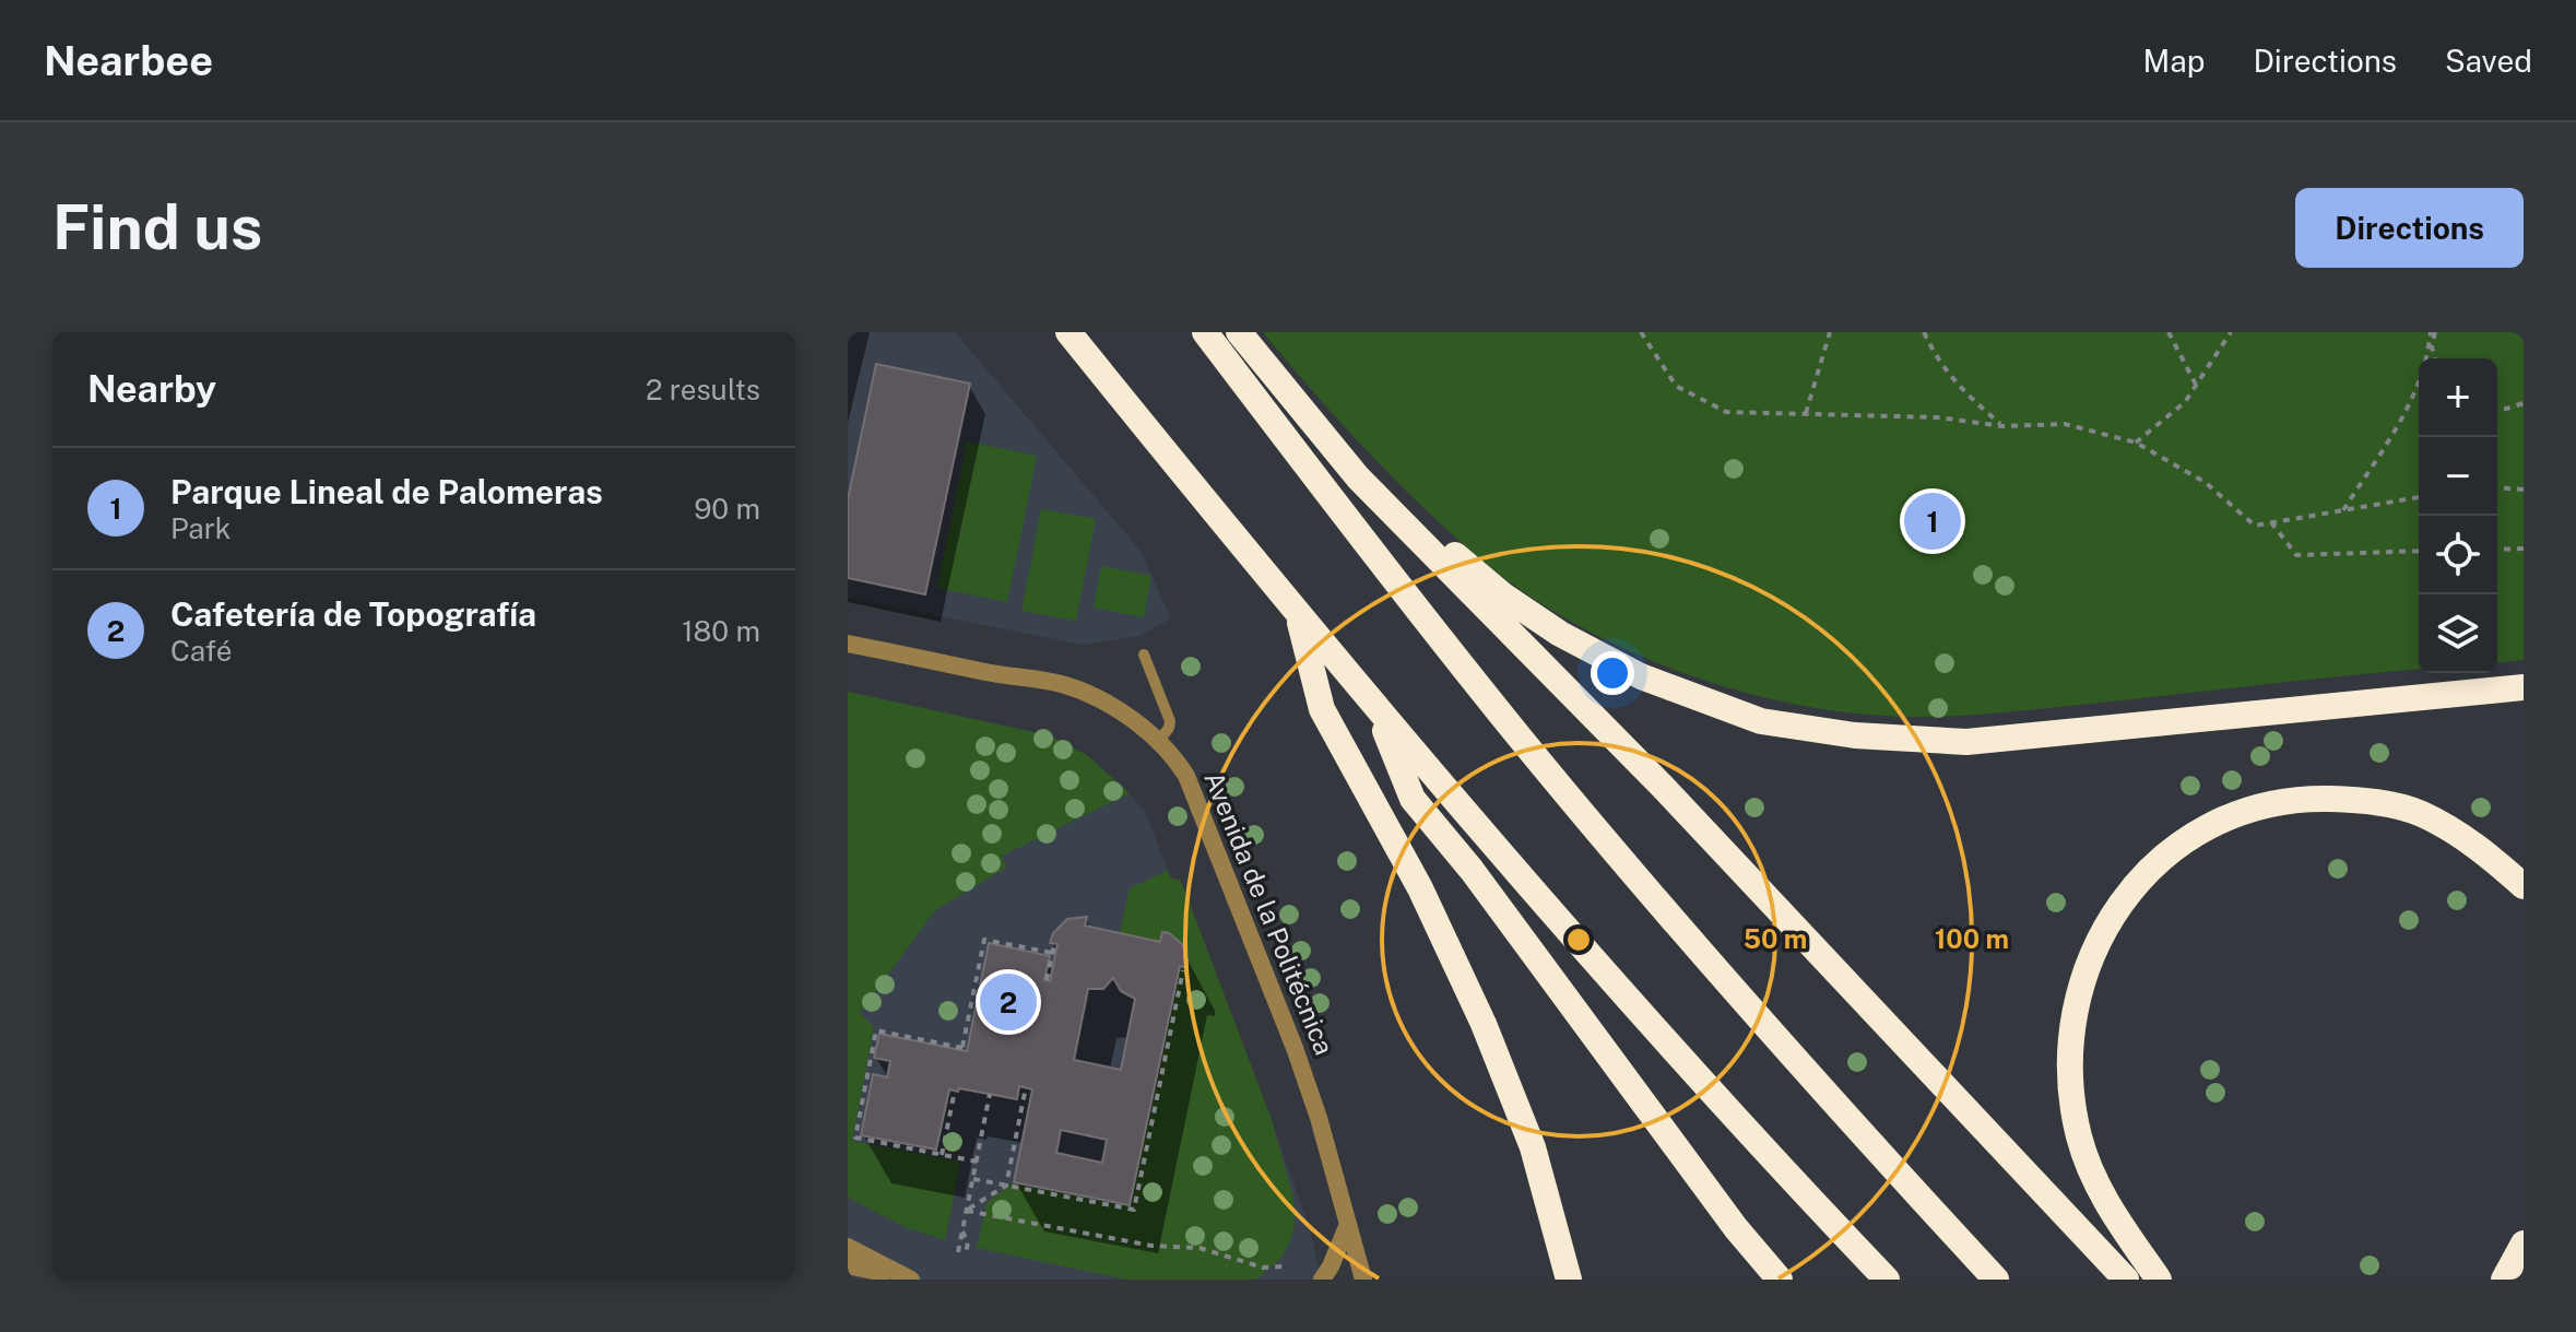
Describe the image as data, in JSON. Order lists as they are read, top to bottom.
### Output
{
  "streets": {
    "street": ["Avenida de la Politécnica"]
  },
  "page": {
    "header": "Nearbee",
    "nav": ["Map", "Directions", "Saved"],
    "buttons": "Directions",
    "title": "Find us",
    "heading": ["Nearby", "2 results"],
    "map_buttons": ["+", "−"],
    "list": [
      {
        "mark": "1",
        "name": "Parque Lineal de Palomeras",
        "note": "Park",
        "value": "90 m"
      },
      {
        "mark": "2",
        "name": "Cafetería de Topografía",
        "note": "Café",
        "value": "180 m"
      }
    ],
    "pins": ["1", "2"]
  },
  "rings": ["50 m", "100 m"]
}
